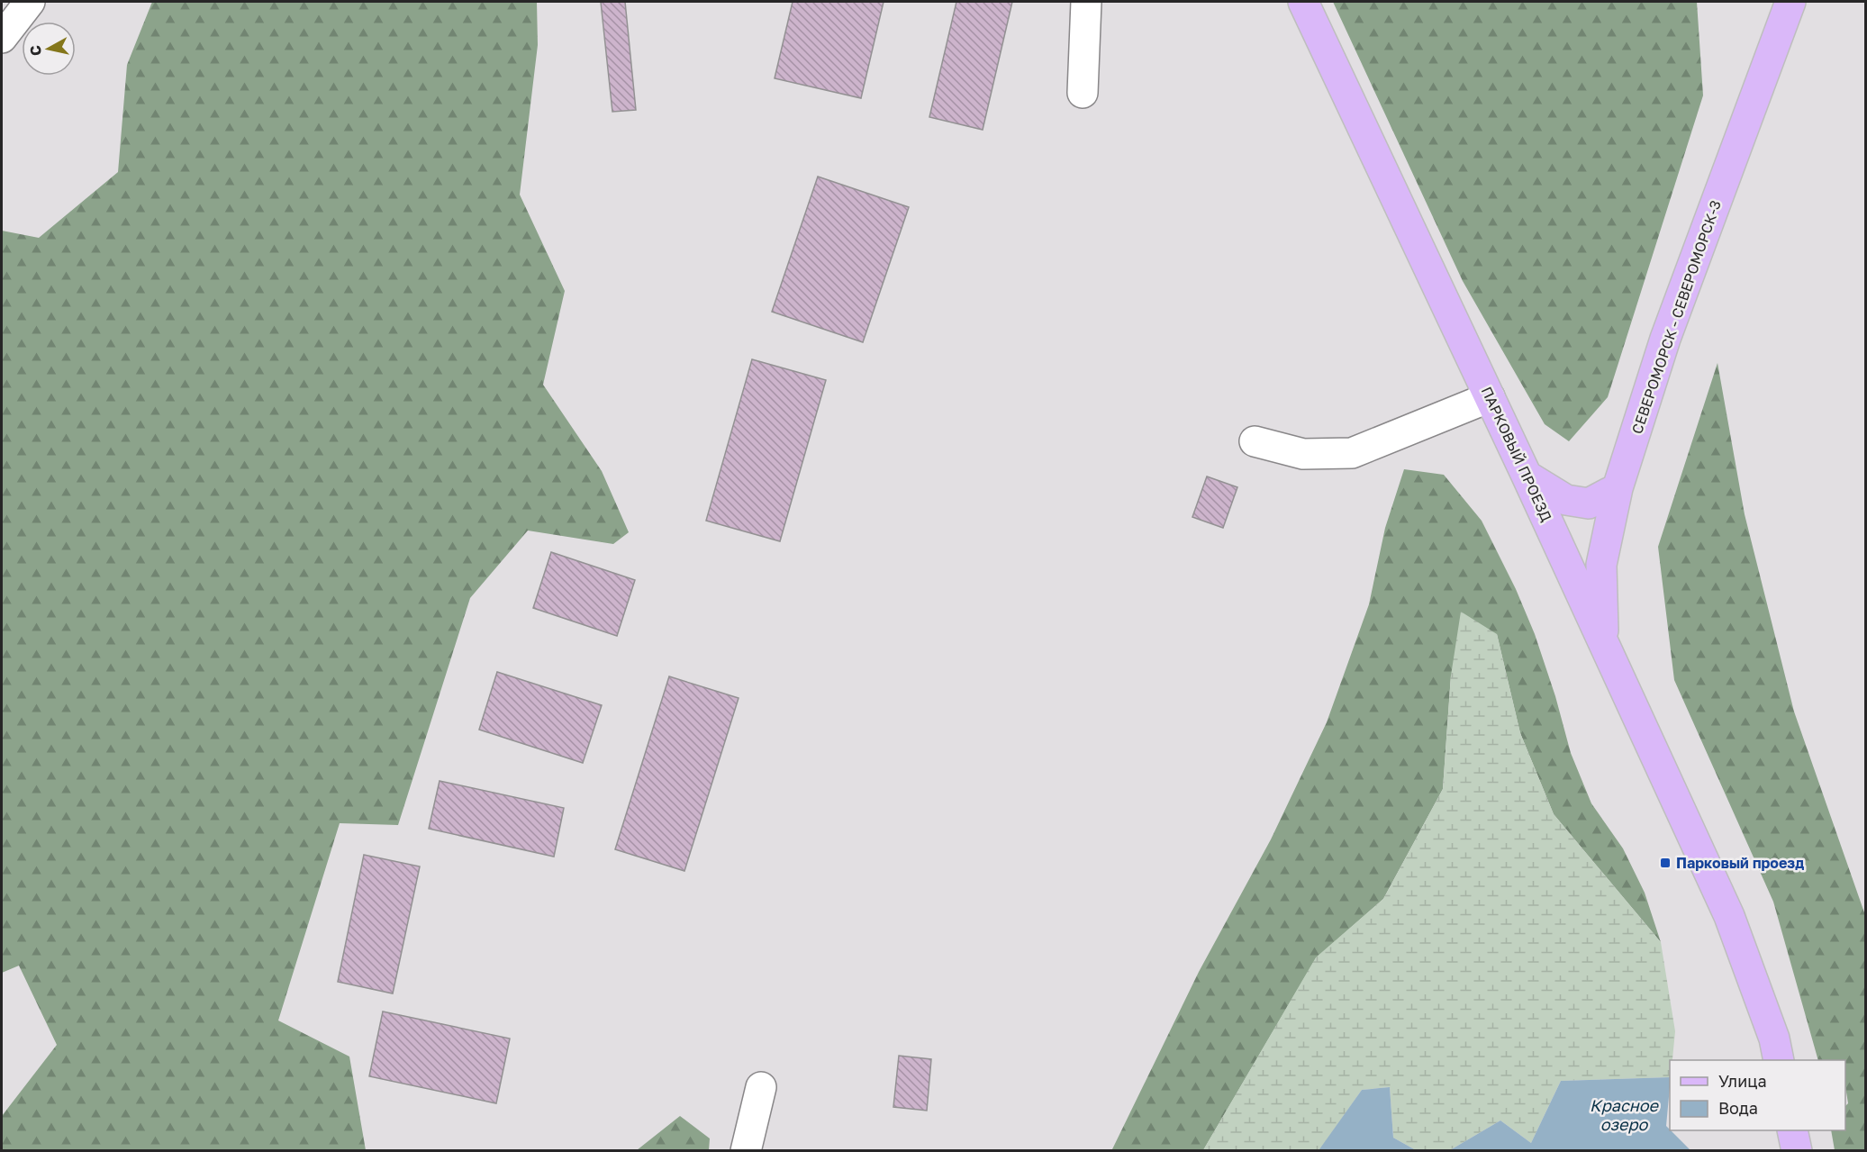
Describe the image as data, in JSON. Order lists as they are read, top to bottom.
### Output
{
  "streets": {
    "main road": ["СЕВЕРОМОРСК - СЕВЕРОМОРСК-3", "ПАРКОВЫЙ ПРОЕЗД"]
  },
  "crossings": [
    ["СЕВЕРОМОРСК - СЕВЕРОМОРСК-3", "ПАРКОВЫЙ ПРОЕЗД"]
  ],
  "water": ["Красное озеро"],
  "places": {
    "transit": ["Парковый проезд"]
  },
  "legend": ["Улица", "Вода"],
  "north": "left"
}
